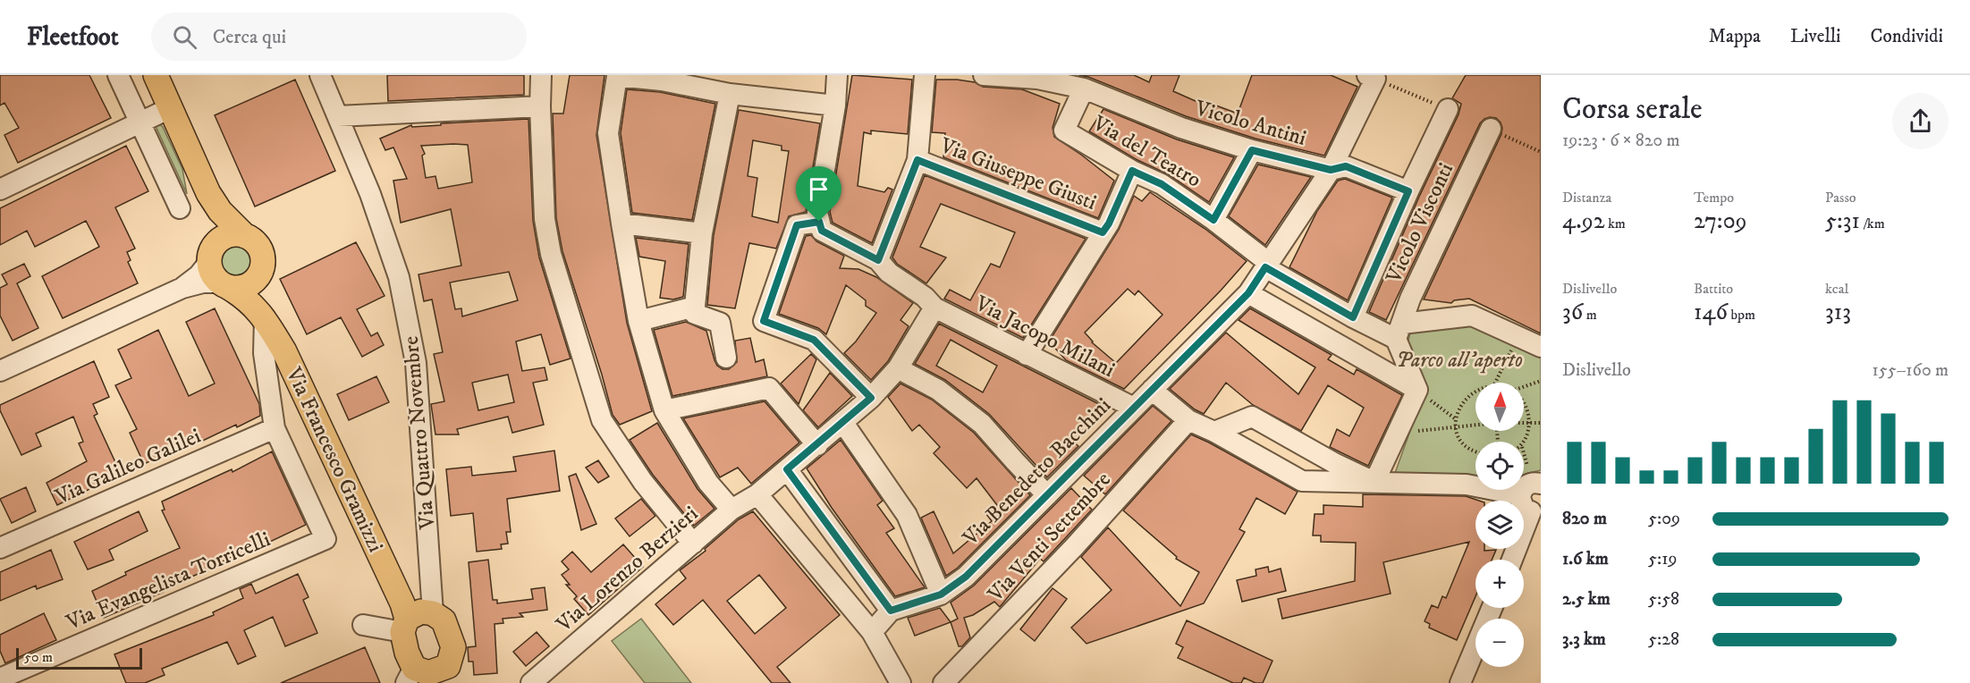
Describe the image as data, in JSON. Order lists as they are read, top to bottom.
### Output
{
  "streets": {
    "main road": ["Via Quattro Novembre", "Via Francesco Gramizzi"],
    "street": [
      "Vicolo Antini",
      "Via del Teatro",
      "Via Giuseppe Giusti",
      "Vicolo Visconti",
      "Via Jacopo Milani",
      "Via Galileo Galilei",
      "Via Benedetto Bacchini",
      "Via Venti Settembre",
      "Via Lorenzo Berzieri",
      "Via Evangelista Torricelli"
    ]
  },
  "crossings": [
    ["Vicolo Antini", "Via del Teatro"],
    ["Vicolo Antini", "Via Benedetto Bacchini"],
    ["Via del Teatro", "Vicolo Visconti"],
    ["Via del Teatro", "Via Benedetto Bacchini"],
    ["Via Jacopo Milani", "Via Benedetto Bacchini"],
    ["Via Jacopo Milani", "Via Lorenzo Berzieri"],
    ["Via Quattro Novembre", "Via Francesco Gramizzi"],
    ["Via Galileo Galilei", "Via Evangelista Torricelli"]
  ],
  "parks": ["Parco all'aperto"],
  "scale_bar": "50 m",
  "north": "top",
  "page": {
    "header": "Fleetfoot",
    "search": "Cerca qui",
    "nav": ["Mappa", "Livelli", "Condividi"],
    "heading": ["Corsa serale", "19:23 · 6 × 820 m"],
    "stats": [
      ["Distanza", "4.92 km"],
      ["Tempo", "27:09"],
      ["Passo", "5:31 /km"],
      ["Dislivello", "36 m"],
      ["Battito", "146 bpm"],
      ["kcal", "313"]
    ],
    "chart": ["Dislivello", "155–160 m"],
    "map_buttons": ["+", "−"],
    "list": [
      {
        "name": "820 m",
        "note": "5:09"
      },
      {
        "name": "1.6 km",
        "note": "5:19"
      },
      {
        "name": "2.5 km",
        "note": "5:58"
      },
      {
        "name": "3.3 km",
        "note": "5:28"
      }
    ],
    "scale": "50 m"
  }
}
